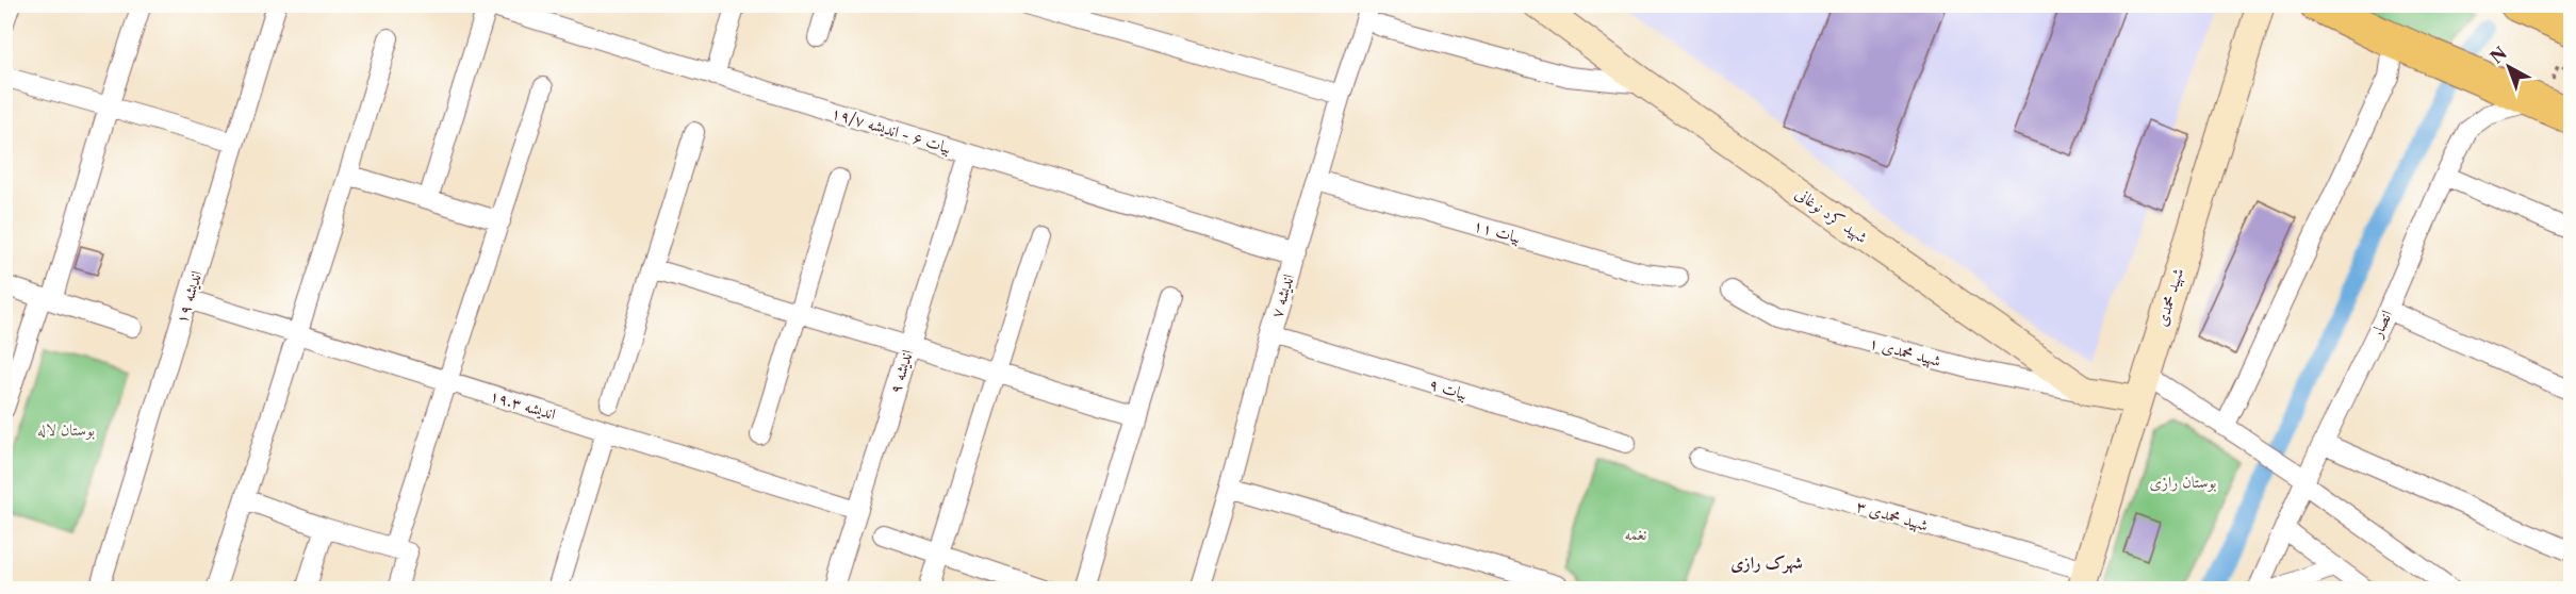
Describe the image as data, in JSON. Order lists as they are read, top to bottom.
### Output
{
  "streets": {
    "street": [
      "بیات ۶ - اندیشه ۱۹/۷",
      "شهید کرد نوغانی",
      "بیات ۱۱",
      "اندیشه ۷",
      "اندیشه ۱۹",
      "شهید محمدی",
      "انصار",
      "شهید محمدی ۱",
      "اندیشه ۹",
      "بیات ۹",
      "اندیشه ۱۹.۳",
      "شهید محمدی ۳"
    ]
  },
  "crossings": [
    ["بیات ۶ - اندیشه ۱۹/۷", "اندیشه ۷"],
    ["بیات ۶ - اندیشه ۱۹/۷", "اندیشه ۹"],
    ["شهید کرد نوغانی", "شهید محمدی"],
    ["شهید کرد نوغانی", "شهید محمدی ۱"],
    ["بیات ۱۱", "اندیشه ۷"],
    ["اندیشه ۷", "بیات ۹"],
    ["اندیشه ۱۹", "اندیشه ۱۹.۳"],
    ["شهید محمدی", "شهید محمدی ۳"],
    ["اندیشه ۹", "اندیشه ۱۹.۳"]
  ],
  "districts": ["شهرک رازی"],
  "parks": ["بوستان لاله", "بوستان رازی", "نغمه"],
  "north": "top left"
}
